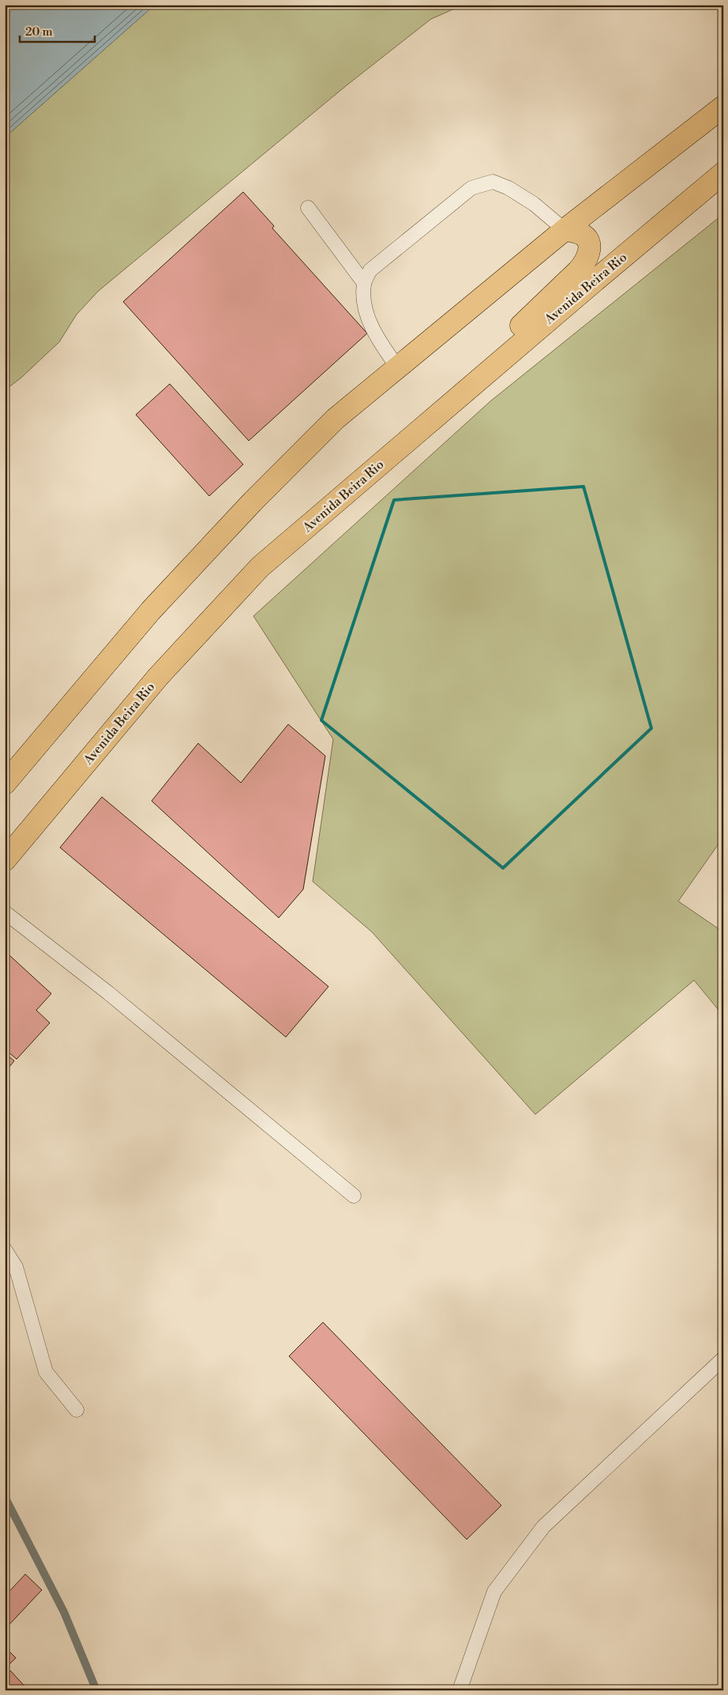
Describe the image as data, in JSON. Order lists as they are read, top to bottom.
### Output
{
  "streets": {
    "main road": ["Avenida Beira Rio"]
  },
  "scale_bar": "20 m"
}
